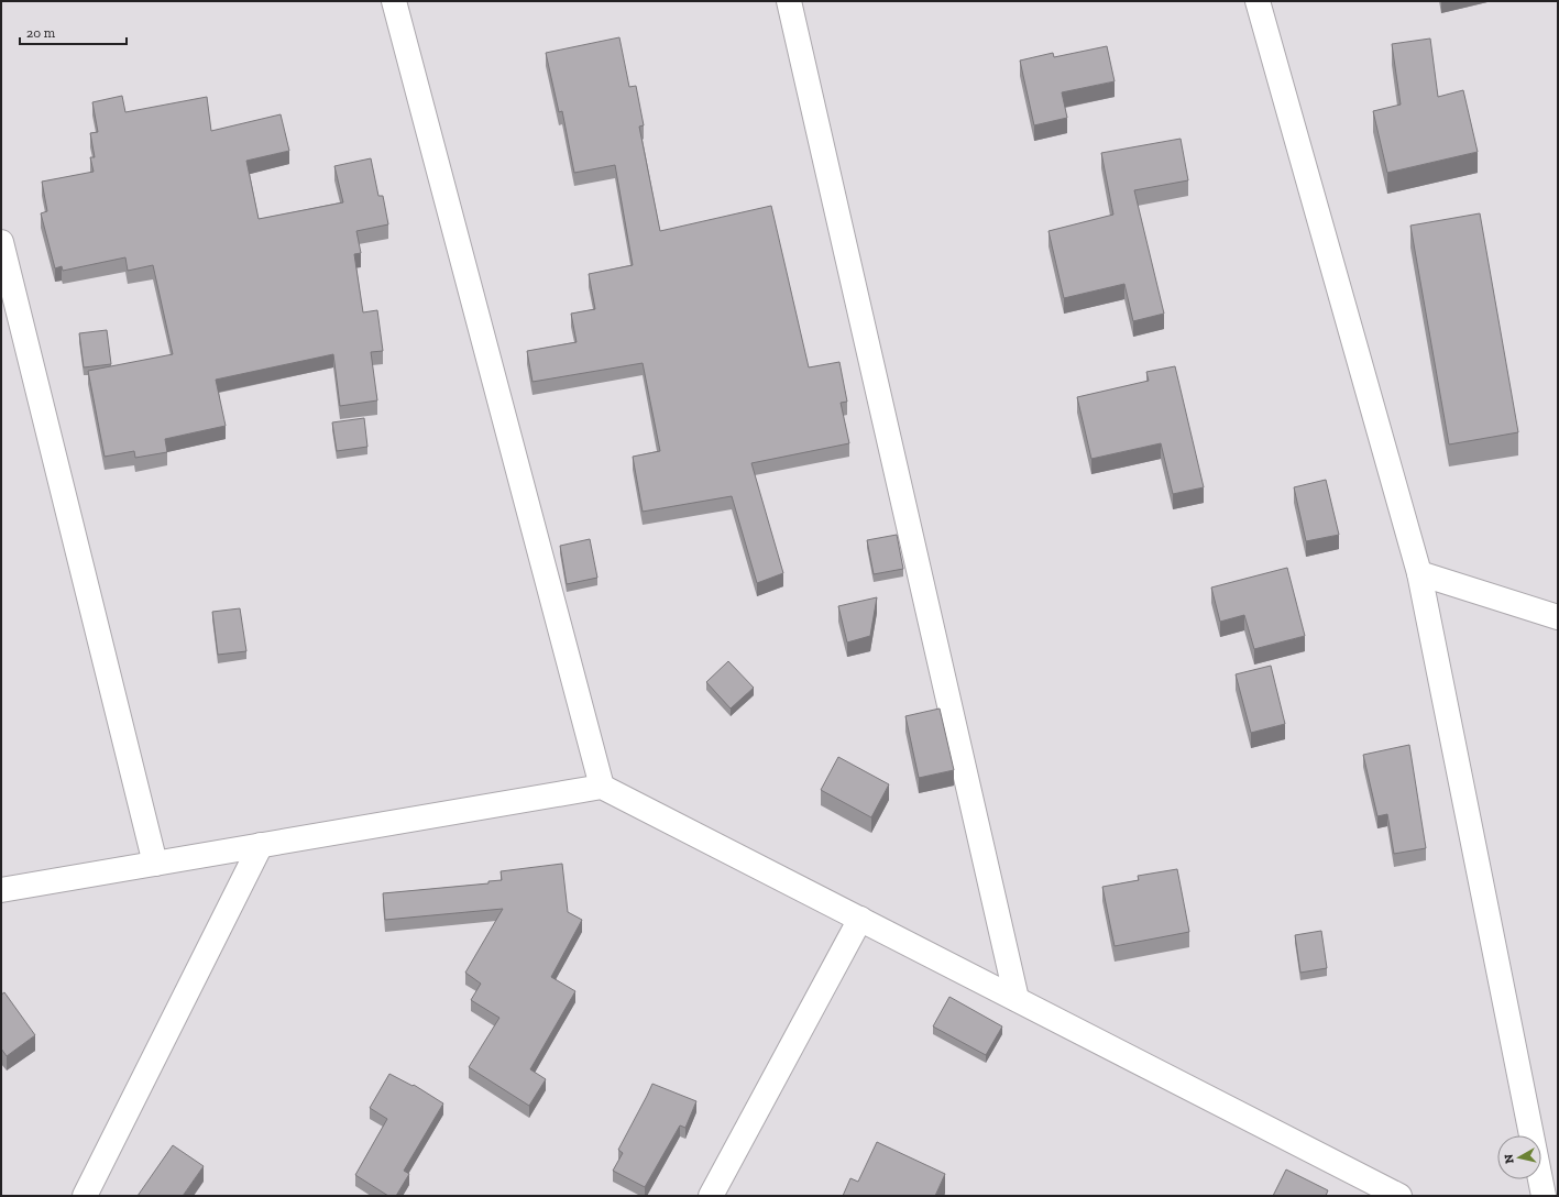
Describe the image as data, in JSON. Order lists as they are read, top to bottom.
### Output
{
  "scale_bar": "20 m",
  "north": "left"
}
